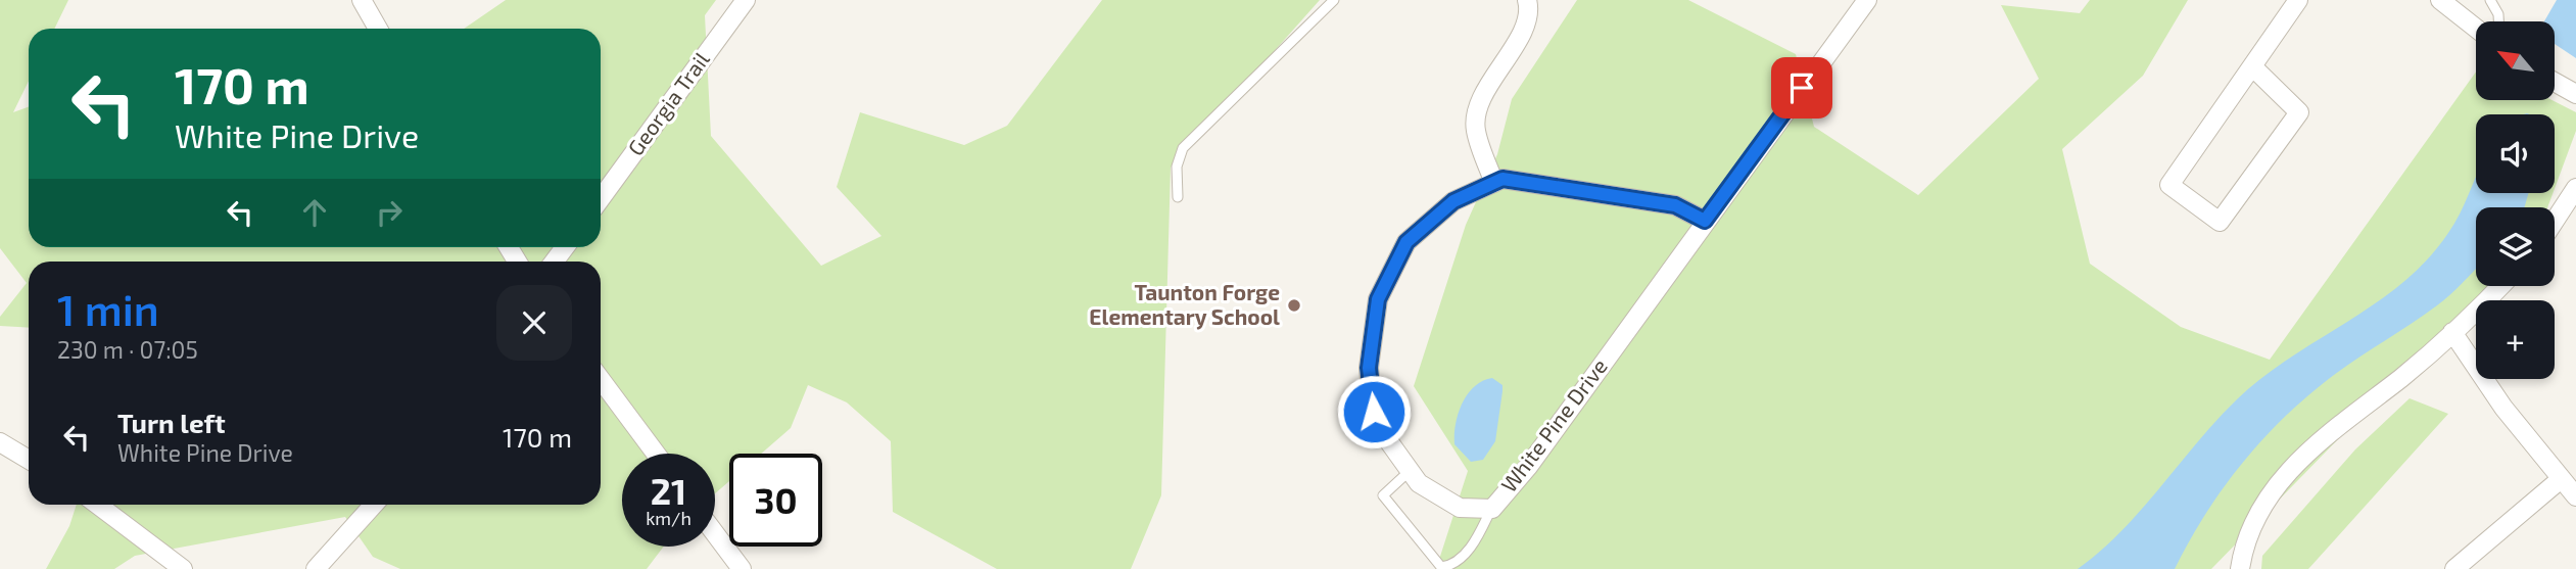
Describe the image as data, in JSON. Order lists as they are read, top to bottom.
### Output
{
  "streets": {
    "street": ["Georgia Trail", "White Pine Drive"]
  },
  "places": ["Taunton Forge Elementary School"],
  "north": "top left",
  "page": {
    "map_buttons": "+",
    "turn": ["170 m", "White Pine Drive"],
    "heading": ["1 min", "230 m · 07:05"],
    "list": [
      {
        "name": "Turn left",
        "note": "White Pine Drive",
        "value": "170 m"
      }
    ],
    "speed": "21 km/h",
    "limit": "30"
  }
}
